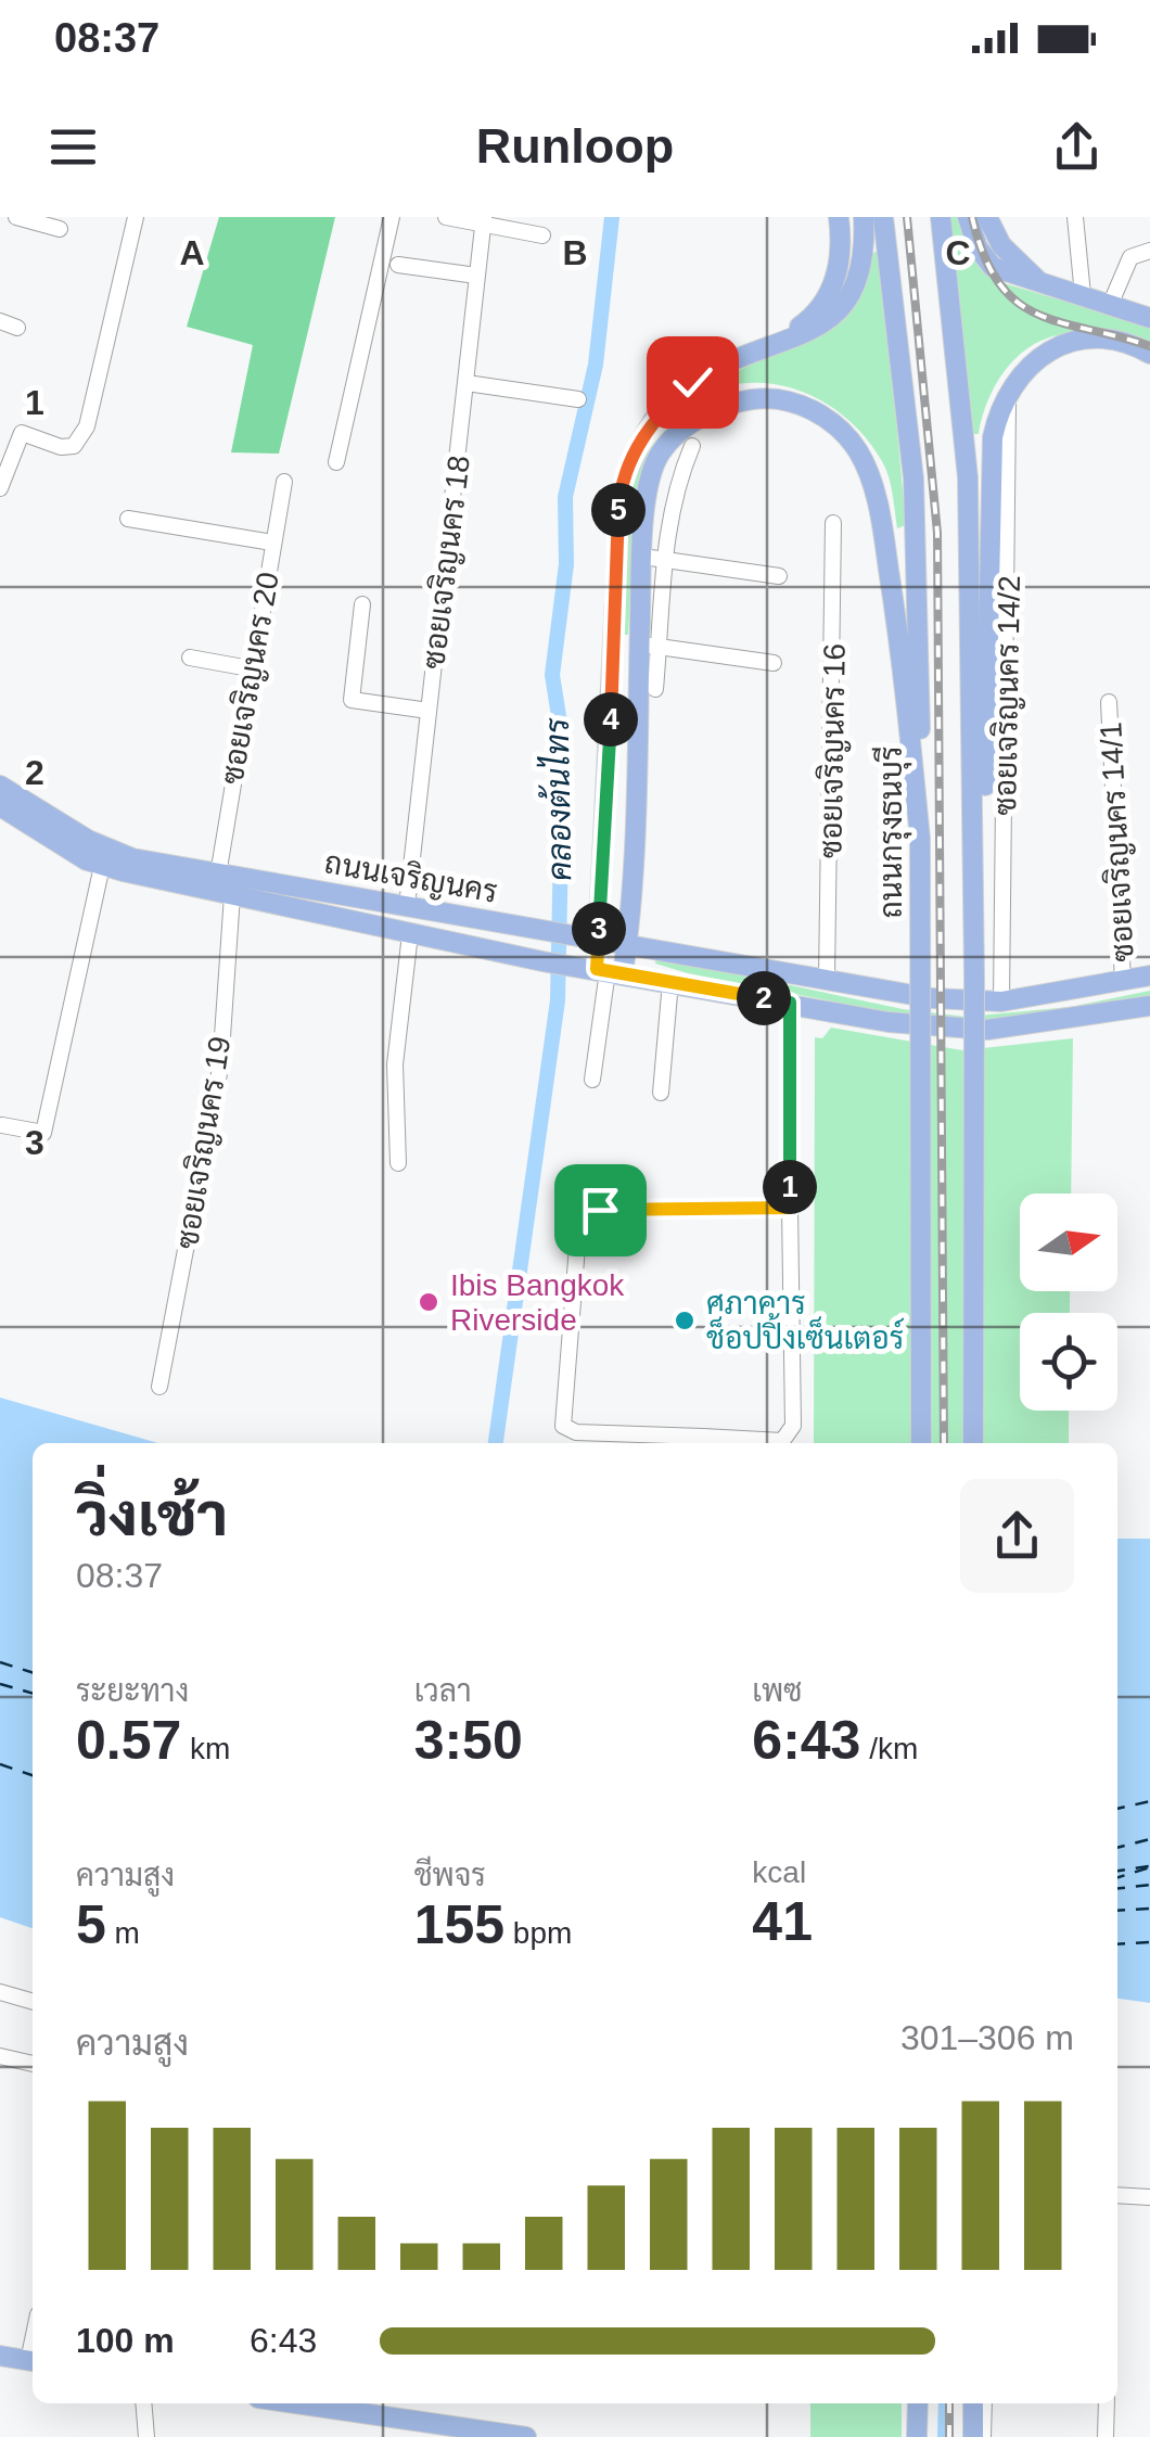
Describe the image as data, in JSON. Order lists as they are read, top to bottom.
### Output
{
  "streets": {
    "main road": ["ถนนกรุงธนบุรี", "ถนนเจริญนคร"],
    "street": [
      "ซอยเจริญนคร 18",
      "ซอยเจริญนคร 20",
      "ซอยเจริญนคร 14/2",
      "ซอยเจริญนคร 16",
      "ซอยเจริญนคร 14/1",
      "ซอยเจริญนคร 19"
    ]
  },
  "crossings": [
    ["ซอยเจริญนคร 18", "ถนนเจริญนคร"],
    ["ซอยเจริญนคร 20", "ถนนเจริญนคร"],
    ["ซอยเจริญนคร 14/2", "ถนนเจริญนคร"],
    ["ซอยเจริญนคร 16", "ถนนเจริญนคร"],
    ["ซอยเจริญนคร 14/1", "ถนนเจริญนคร"],
    ["ถนนเจริญนคร", "ซอยเจริญนคร 19"]
  ],
  "water": ["คลองต้นไทร"],
  "places": ["Ibis Bangkok Riverside", "ศุภาคาร ช็อปปิ้งเซ็นเตอร์"],
  "north": "right",
  "page": {
    "status": "08:37",
    "header": "Runloop",
    "pins": [
      "5",
      "4",
      "3",
      "2",
      "1"
    ],
    "heading": ["วิ่งเช้า", "08:37"],
    "stats": [
      ["ระยะทาง", "0.57 km"],
      ["เวลา", "3:50"],
      ["เพซ", "6:43 /km"],
      ["ความสูง", "5 m"],
      ["ชีพจร", "155 bpm"],
      ["kcal", "41"]
    ],
    "chart": ["ความสูง", "301–306 m"],
    "list": [
      {
        "name": "100 m",
        "note": "6:43"
      }
    ]
  },
  "grid": {
    "columns": ["A", "B", "C"],
    "rows": ["1", "2", "3"]
  }
}
